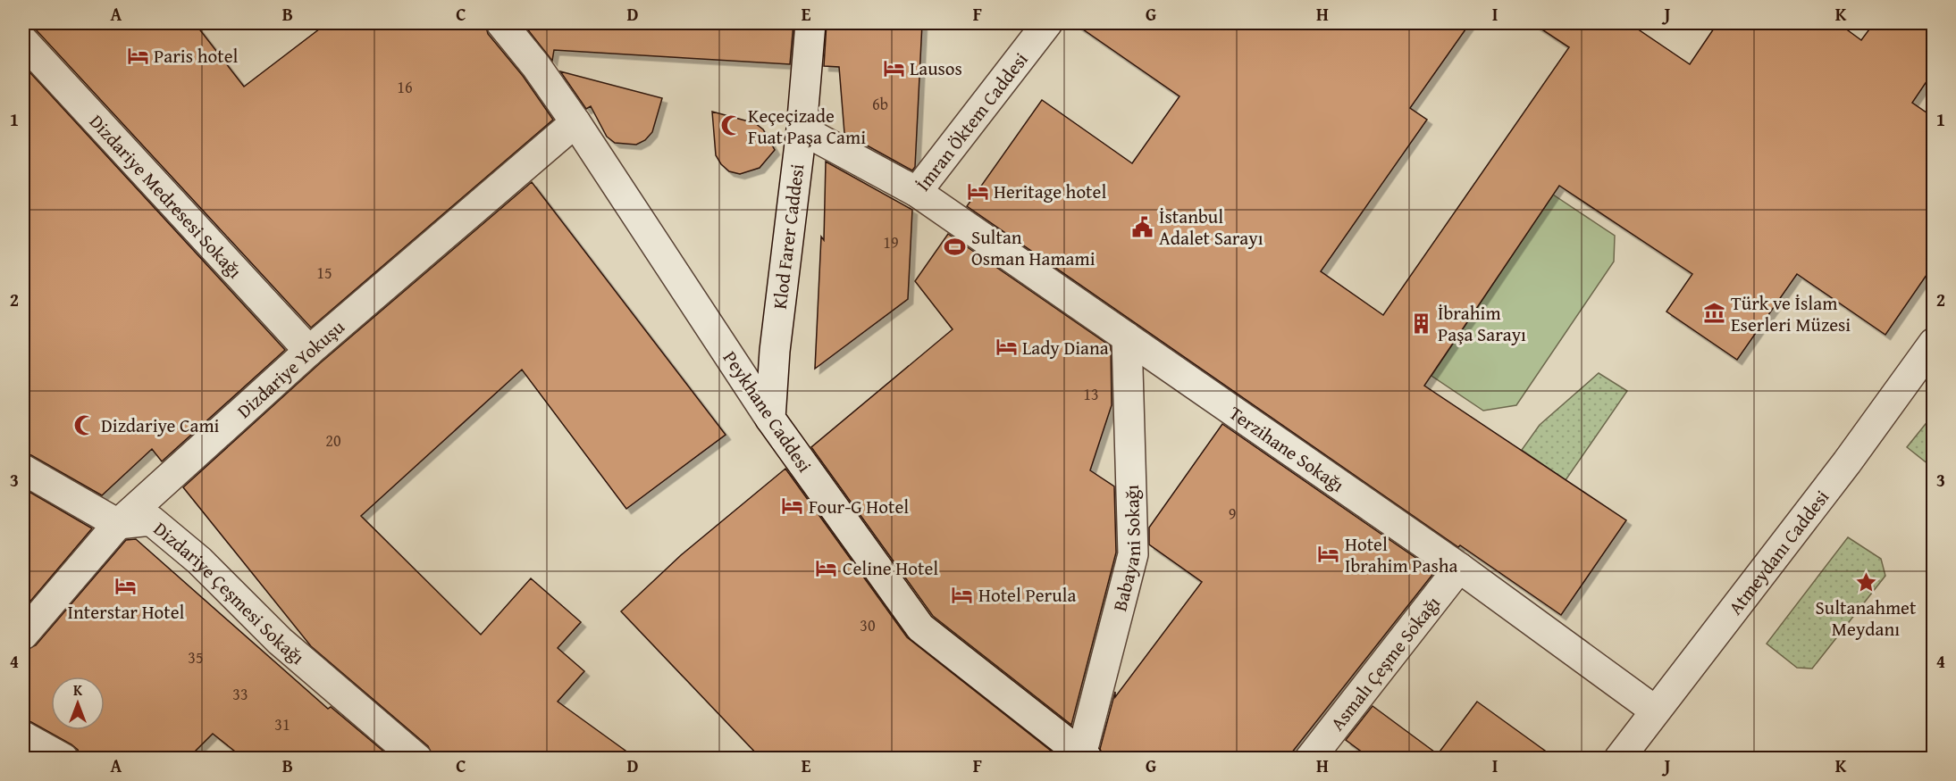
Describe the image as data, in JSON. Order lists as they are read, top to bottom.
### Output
{
  "streets": {
    "street": [
      "İmran Öktem Caddesi",
      "Dizdariye Medresesi Sokağı",
      "Klod Farer Caddesi",
      "Dizdariye Yokuşu",
      "Peykhane Caddesi",
      "Terzihane Sokağı",
      "Babayani Sokağı",
      "Atmeydanı Caddesi",
      "Dizdariye Çeşmesi Sokağı",
      "Asmalı Çeşme Sokağı"
    ]
  },
  "crossings": [
    ["İmran Öktem Caddesi", "Klod Farer Caddesi"],
    ["İmran Öktem Caddesi", "Terzihane Sokağı"],
    ["Dizdariye Medresesi Sokağı", "Dizdariye Yokuşu"],
    ["Klod Farer Caddesi", "Peykhane Caddesi"],
    ["Dizdariye Yokuşu", "Peykhane Caddesi"],
    ["Dizdariye Yokuşu", "Dizdariye Çeşmesi Sokağı"],
    ["Peykhane Caddesi", "Babayani Sokağı"],
    ["Terzihane Sokağı", "Babayani Sokağı"],
    ["Terzihane Sokağı", "Atmeydanı Caddesi"],
    ["Terzihane Sokağı", "Asmalı Çeşme Sokağı"]
  ],
  "places": {
    "hotel": [
      "Paris hotel",
      "Lausos",
      "Heritage hotel",
      "Lady Diana",
      "Four-G Hotel",
      "Hotel Ibrahim Pasha",
      "Celine Hotel",
      "Interstar Hotel",
      "Hotel Perula"
    ],
    "mosque": ["Keçeçizade Fuat Paşa Cami", "Dizdariye Cami"],
    "public building": ["İstanbul Adalet Sarayı"],
    "sports": ["Sultan Osman Hamami"],
    "museum": ["Türk ve İslam Eserleri Müzesi"],
    "building": ["İbrahim Paşa Sarayı"],
    "place": ["Sultanahmet Meydanı"]
  },
  "house_numbers": [
    "16",
    "6b",
    "19",
    "15",
    "13",
    "20",
    "9",
    "30",
    "35",
    "33",
    "31"
  ],
  "north": "top",
  "grid": {
    "columns": [
      "A",
      "B",
      "C",
      "D",
      "E",
      "F",
      "G",
      "H",
      "I",
      "J",
      "K"
    ],
    "rows": [
      "1",
      "2",
      "3",
      "4"
    ]
  }
}
